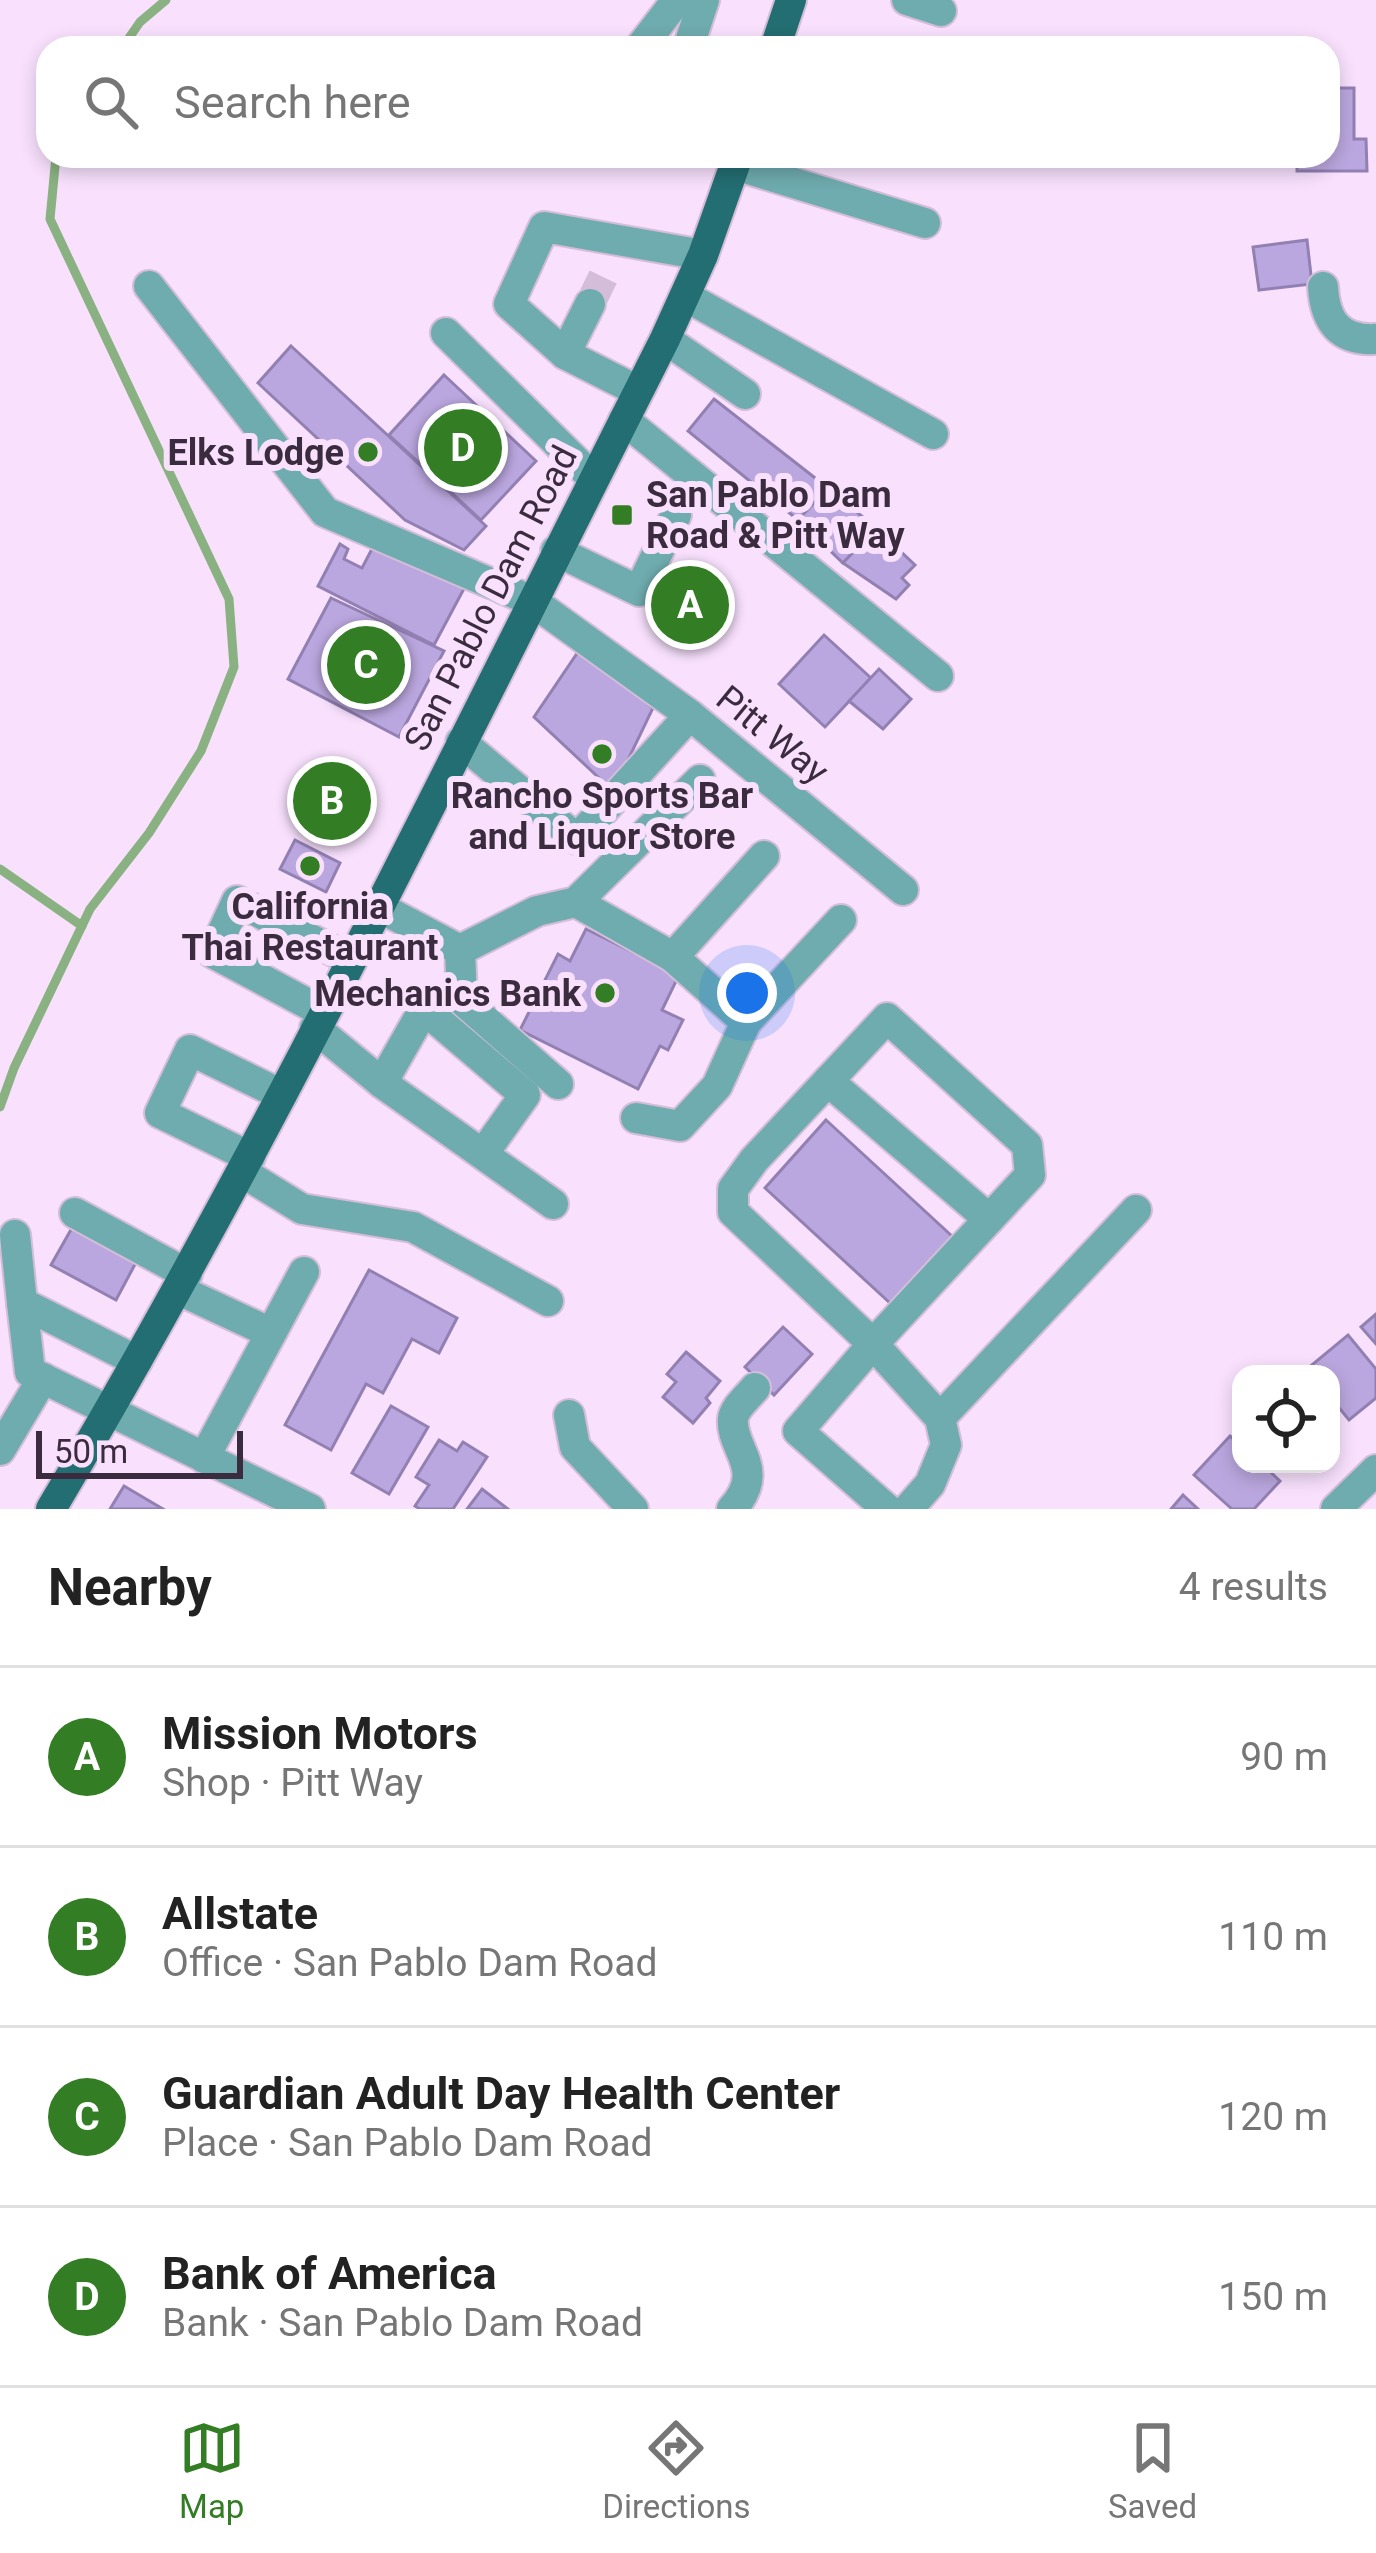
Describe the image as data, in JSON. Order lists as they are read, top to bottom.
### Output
{
  "streets": {
    "main road": ["San Pablo Dam Road"],
    "street": ["Pitt Way"]
  },
  "crossings": [
    ["San Pablo Dam Road", "Pitt Way"]
  ],
  "places": {
    "other": [
      "Elks Lodge",
      "Rancho Sports Bar and Liquor Store",
      "California Thai Restaurant",
      "Mechanics Bank"
    ],
    "transit": ["San Pablo Dam Road & Pitt Way"]
  },
  "scale_bar": "50 m",
  "page": {
    "search": "Search here",
    "pins": [
      "D",
      "A",
      "C",
      "B"
    ],
    "scale": "50 m",
    "heading": ["Nearby", "4 results"],
    "list": [
      {
        "mark": "A",
        "name": "Mission Motors",
        "note": "Shop · Pitt Way",
        "value": "90 m"
      },
      {
        "mark": "B",
        "name": "Allstate",
        "note": "Office · San Pablo Dam Road",
        "value": "110 m"
      },
      {
        "mark": "C",
        "name": "Guardian Adult Day Health Center",
        "note": "Place · San Pablo Dam Road",
        "value": "120 m"
      },
      {
        "mark": "D",
        "name": "Bank of America",
        "note": "Bank · San Pablo Dam Road",
        "value": "150 m"
      }
    ],
    "nav": ["Map", "Directions", "Saved"]
  }
}
